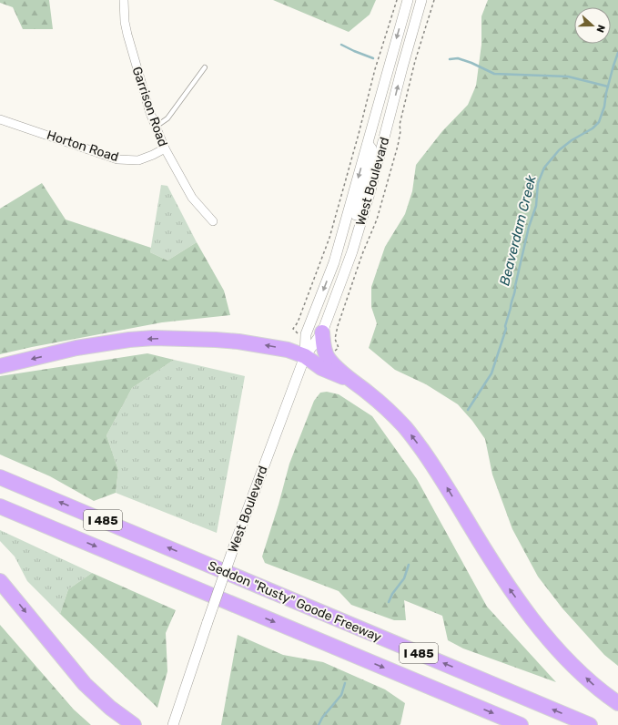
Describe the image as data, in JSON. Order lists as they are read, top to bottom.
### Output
{
  "streets": {
    "highway": ["I 485", "Seddon \"Rusty\" Goode Freeway"],
    "street": ["Garrison Road", "Horton Road", "West Boulevard"]
  },
  "crossings": [
    ["Garrison Road", "Horton Road"]
  ],
  "water": ["Beaverdam Creek"],
  "north": "right"
}
